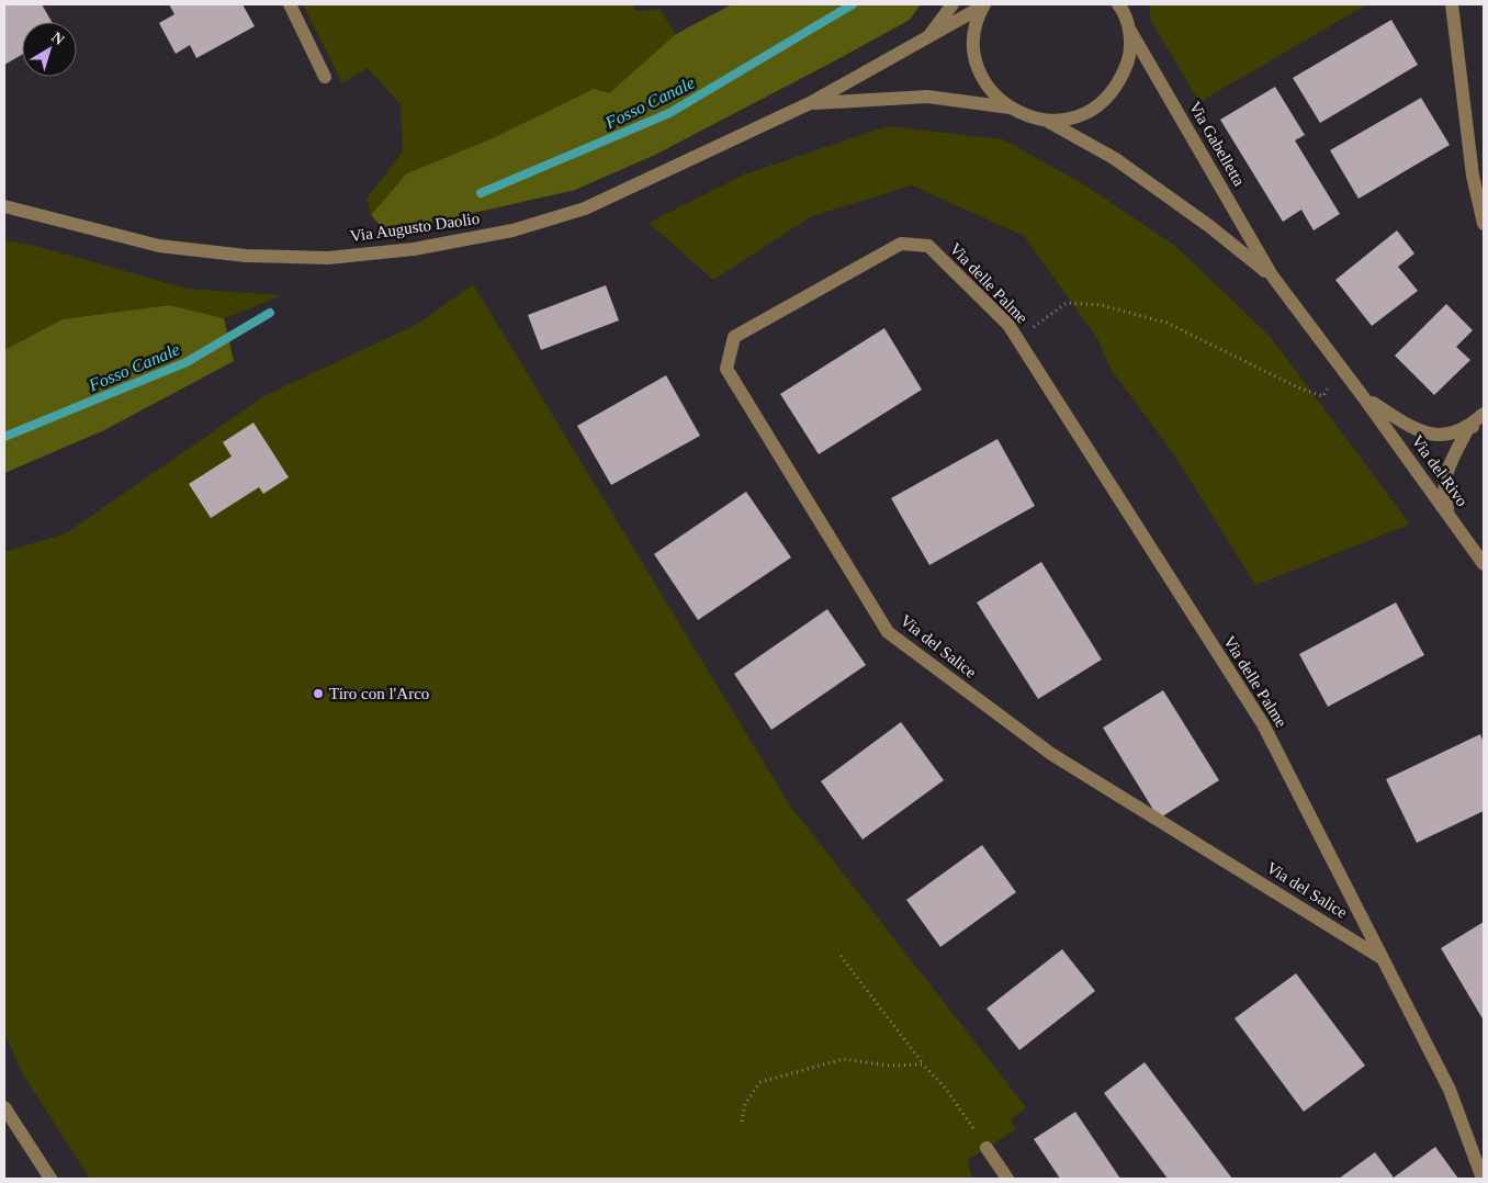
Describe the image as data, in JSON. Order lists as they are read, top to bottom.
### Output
{
  "streets": {
    "street": [
      "Via Gabelletta",
      "Via Augusto Daolio",
      "Via delle Palme",
      "Via del Rivo",
      "Via del Salice"
    ]
  },
  "crossings": [
    ["Via Gabelletta", "Via del Rivo"],
    ["Via delle Palme", "Via del Salice"]
  ],
  "water": ["Fosso Canale"],
  "places": ["Tiro con l'Arco"],
  "north": "top right"
}
